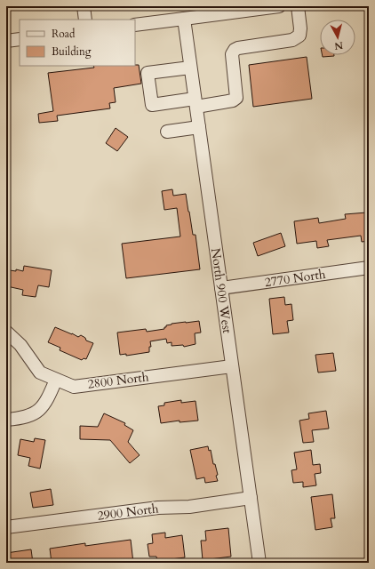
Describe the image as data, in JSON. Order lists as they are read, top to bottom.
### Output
{
  "streets": {
    "street": [
      "2770 North",
      "North 900 West",
      "2800 North",
      "2900 North"
    ]
  },
  "crossings": [
    ["2770 North", "North 900 West"],
    ["North 900 West", "2800 North"],
    ["North 900 West", "2900 North"]
  ],
  "legend": ["Road", "Building"],
  "north": "bottom"
}
